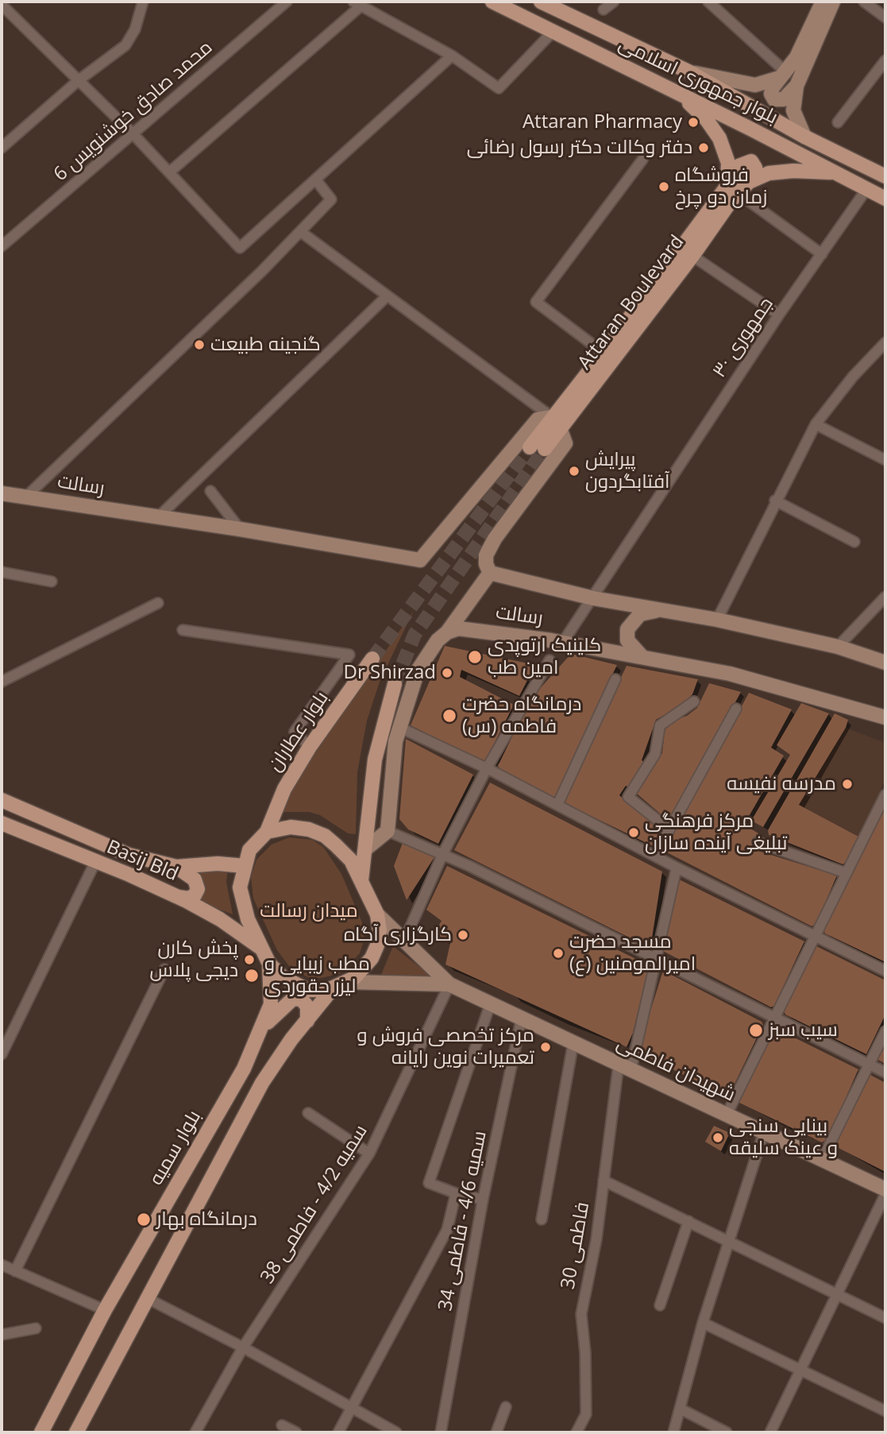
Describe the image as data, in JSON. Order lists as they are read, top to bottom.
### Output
{
  "streets": {
    "main road": [
      "بلوار جمهوری اسلامی",
      "Attaran Boulevard",
      "رسالت",
      "بلوار عطاران",
      "Basij Bld",
      "شهیدان فاطمی",
      "بلوار سمیه"
    ],
    "street": [
      "محمد صادق خوشنویس 6",
      "جمهوری ۳۰",
      "سمیه 4/2 - فاطمی 38",
      "سمیه 4/6 - فاطمی 34",
      "فاطمی 30"
    ]
  },
  "crossings": [
    ["بلوار جمهوری اسلامی", "جمهوری ۳۰"],
    ["Attaran Boulevard", "رسالت"],
    ["جمهوری ۳۰", "رسالت"],
    ["بلوار عطاران", "Basij Bld"],
    ["بلوار عطاران", "بلوار سمیه"],
    ["Basij Bld", "بلوار سمیه"],
    ["شهیدان فاطمی", "سمیه 4/2 - فاطمی 38"],
    ["شهیدان فاطمی", "سمیه 4/6 - فاطمی 34"],
    ["شهیدان فاطمی", "فاطمی 30"]
  ],
  "parks": ["میدان رسالت"],
  "places": [
    "Attaran Pharmacy",
    "دفتر وکالت دکتر رسول رضائی",
    "فروشگاه زمان دو چرخ",
    "گنجینه طبیعت",
    "پیرایش آفتابگردون",
    "کلینیک ارتوپدی امین طب",
    "Dr Shirzad",
    "درمانگاه حضرت فاطمه (س)",
    "مدرسه نفیسه",
    "مرکز فرهنگی تبلیغی آینده سازان",
    "کارگزاری آگاه",
    "مسجد حضرت امیرالمومنین (ع)",
    "پخش کارن دیجی پلاس",
    "مطب زیبایی و لیزر حقوردی",
    "سیب سبز",
    "مرکز تخصصی فروش و تعمیرات نوین رایانه",
    "بینایی سنجی و عینک سلیقه",
    "درمانگاه بهار"
  ]
}
